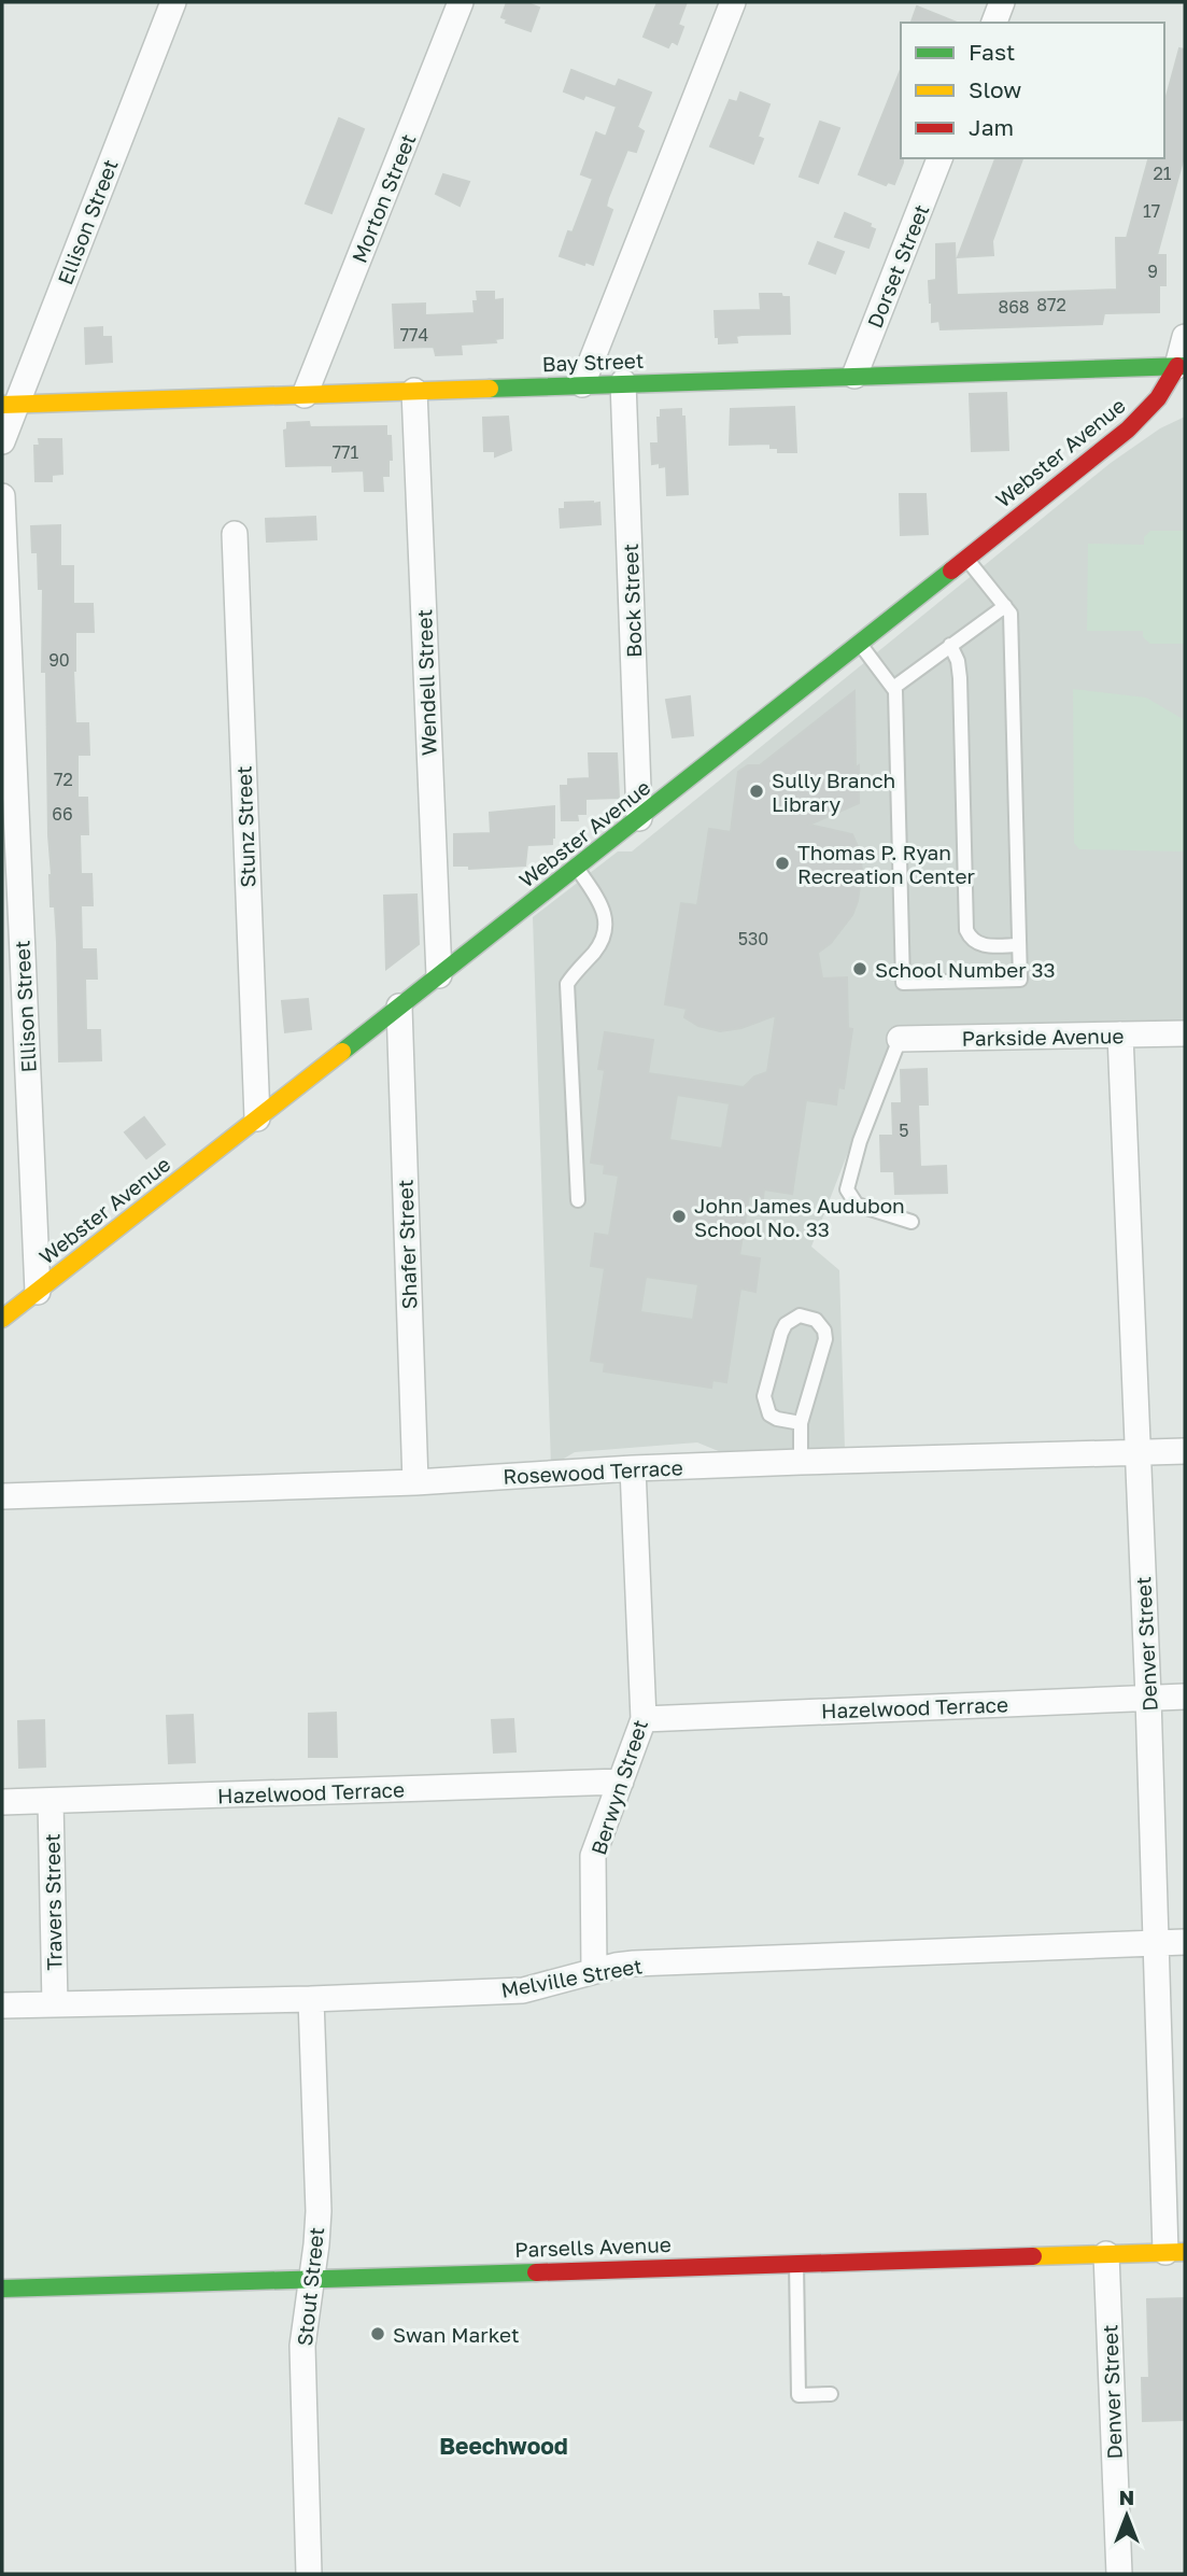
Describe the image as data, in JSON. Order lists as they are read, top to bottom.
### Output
{
  "streets": {
    "street": [
      "Morton Street",
      "Ellison Street",
      "Dorset Street",
      "Bay Street",
      "Webster Avenue",
      "Bock Street",
      "Wendell Street",
      "Stunz Street",
      "Parkside Avenue",
      "Shafer Street",
      "Rosewood Terrace",
      "Denver Street",
      "Hazelwood Terrace",
      "Berwyn Street",
      "Travers Street",
      "Melville Street",
      "Parsells Avenue",
      "Stout Street"
    ]
  },
  "crossings": [
    ["Morton Street", "Bay Street"],
    ["Ellison Street", "Bay Street"],
    ["Ellison Street", "Webster Avenue"],
    ["Dorset Street", "Bay Street"],
    ["Bay Street", "Webster Avenue"],
    ["Bay Street", "Bock Street"],
    ["Bay Street", "Wendell Street"],
    ["Webster Avenue", "Bock Street"],
    ["Webster Avenue", "Wendell Street"],
    ["Webster Avenue", "Stunz Street"],
    ["Webster Avenue", "Shafer Street"],
    ["Parkside Avenue", "Denver Street"],
    ["Shafer Street", "Rosewood Terrace"],
    ["Rosewood Terrace", "Denver Street"],
    ["Rosewood Terrace", "Berwyn Street"],
    ["Denver Street", "Hazelwood Terrace"],
    ["Denver Street", "Melville Street"],
    ["Denver Street", "Parsells Avenue"],
    ["Hazelwood Terrace", "Berwyn Street"],
    ["Hazelwood Terrace", "Travers Street"],
    ["Berwyn Street", "Melville Street"],
    ["Travers Street", "Melville Street"],
    ["Melville Street", "Stout Street"],
    ["Parsells Avenue", "Stout Street"]
  ],
  "districts": ["Beechwood"],
  "places": [
    "Sully Branch Library",
    "Thomas P. Ryan Recreation Center",
    "School Number 33",
    "John James Audubon School No. 33",
    "Swan Market"
  ],
  "house_numbers": [
    "21",
    "17",
    "9",
    "872",
    "868",
    "774",
    "771",
    "90",
    "72",
    "66",
    "530",
    "5"
  ],
  "legend": ["Fast", "Slow", "Jam"],
  "north": "top"
}
